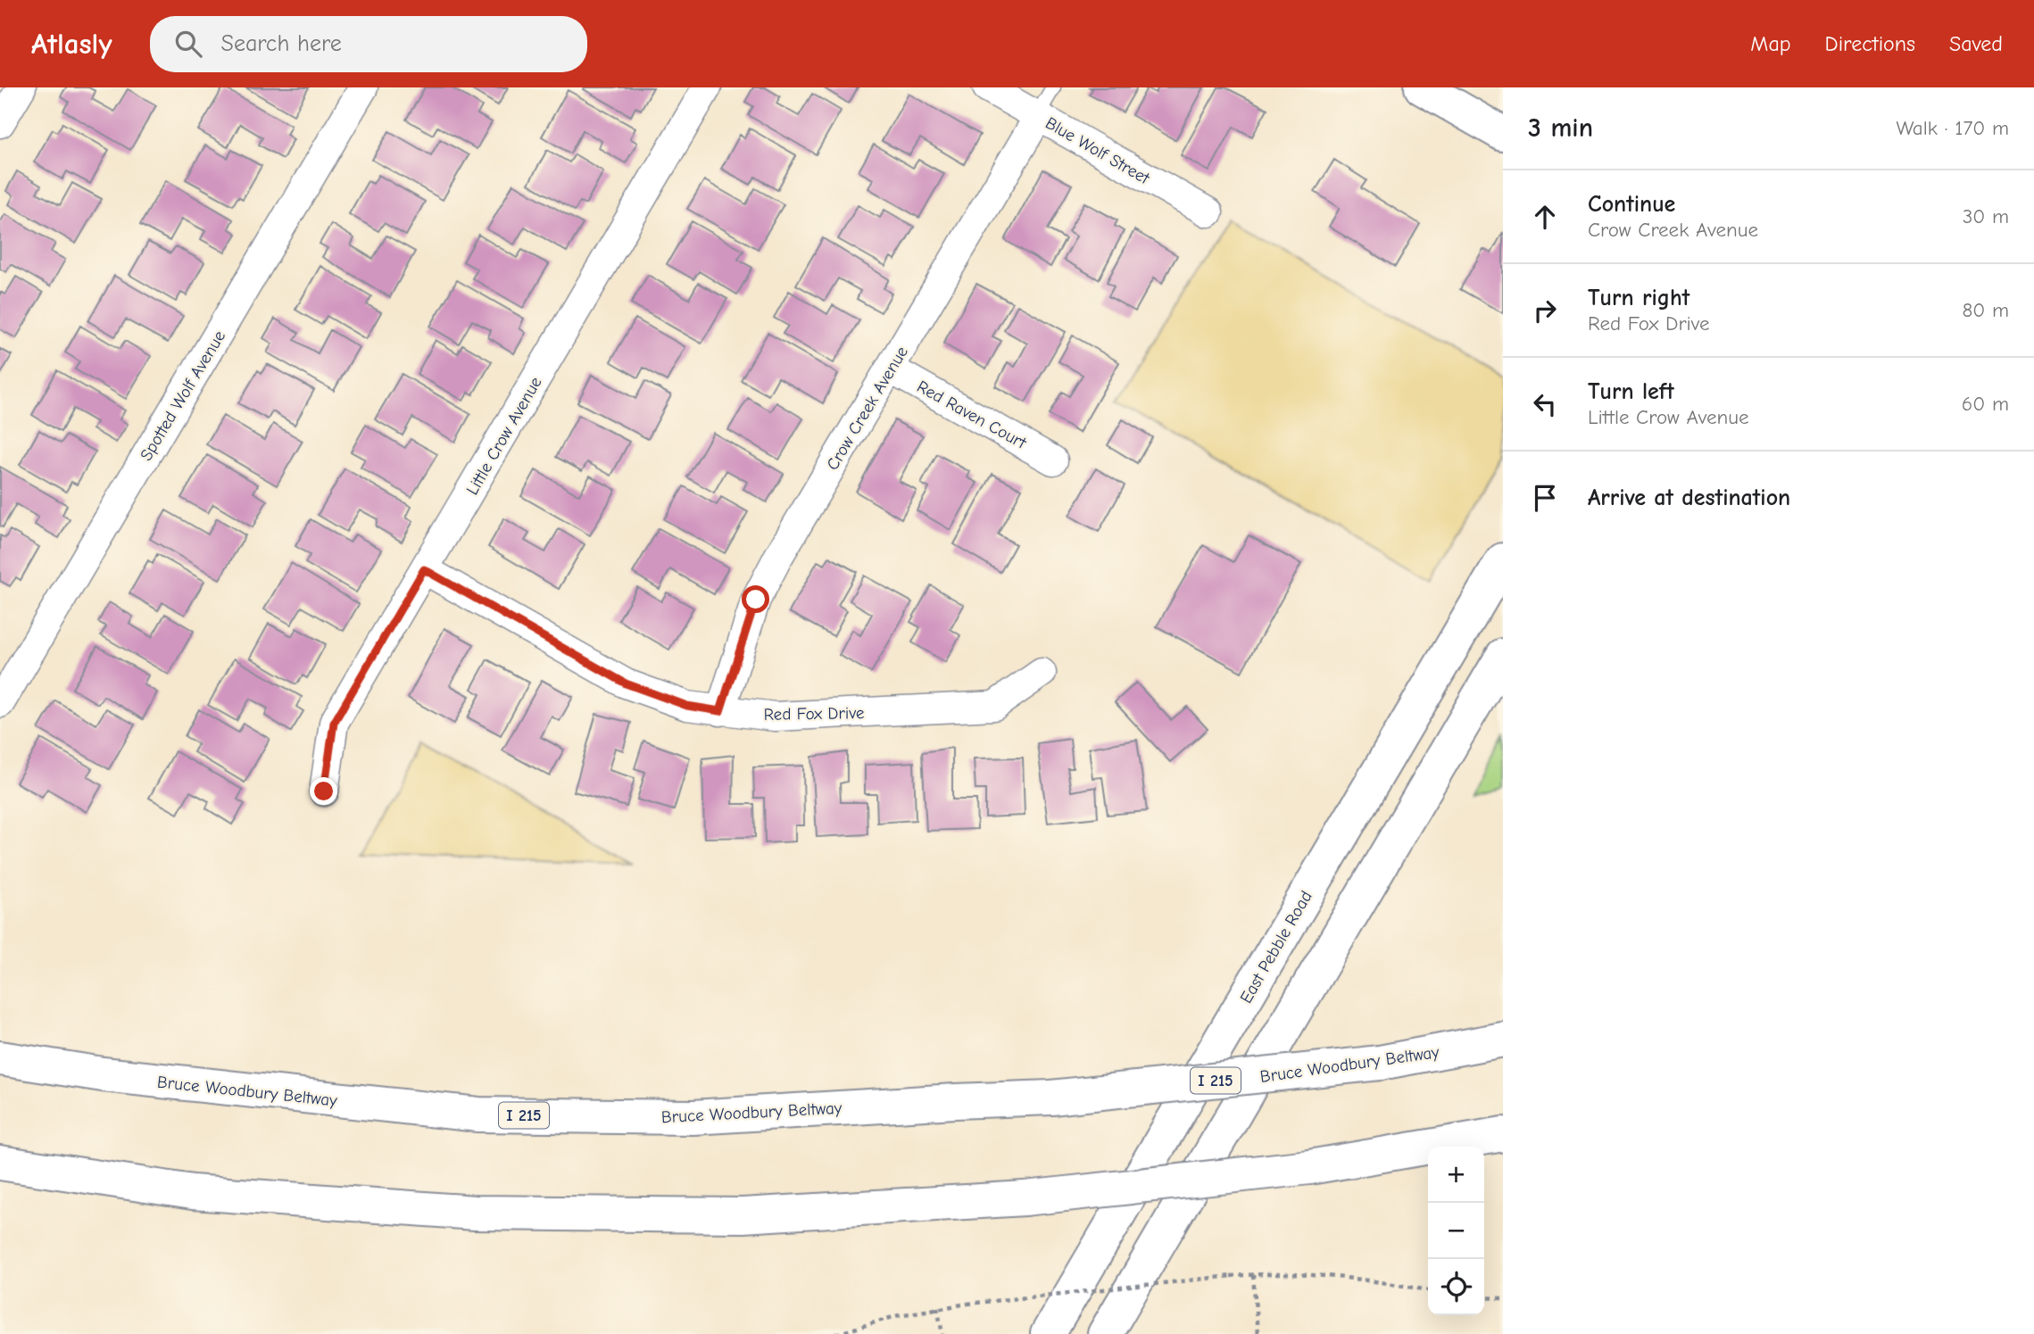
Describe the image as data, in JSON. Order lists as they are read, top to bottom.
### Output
{
  "streets": {
    "main road": ["East Pebble Road", "Bruce Woodbury Beltway", "I 215"],
    "street": [
      "Blue Wolf Street",
      "Spotted Wolf Avenue",
      "Crow Creek Avenue",
      "Red Raven Court",
      "Little Crow Avenue",
      "Red Fox Drive"
    ]
  },
  "crossings": [
    ["Blue Wolf Street", "Crow Creek Avenue"],
    ["Crow Creek Avenue", "Red Raven Court"],
    ["Crow Creek Avenue", "Red Fox Drive"],
    ["Little Crow Avenue", "Red Fox Drive"]
  ],
  "page": {
    "header": "Atlasly",
    "search": "Search here",
    "nav": ["Map", "Directions", "Saved"],
    "heading": ["3 min", "Walk · 170 m"],
    "list": [
      ["Continue", "Crow Creek Avenue", "30 m"],
      ["Turn right", "Red Fox Drive", "80 m"],
      ["Turn left", "Little Crow Avenue", "60 m"],
      "Arrive at destination"
    ],
    "map_buttons": ["+", "−"]
  }
}
